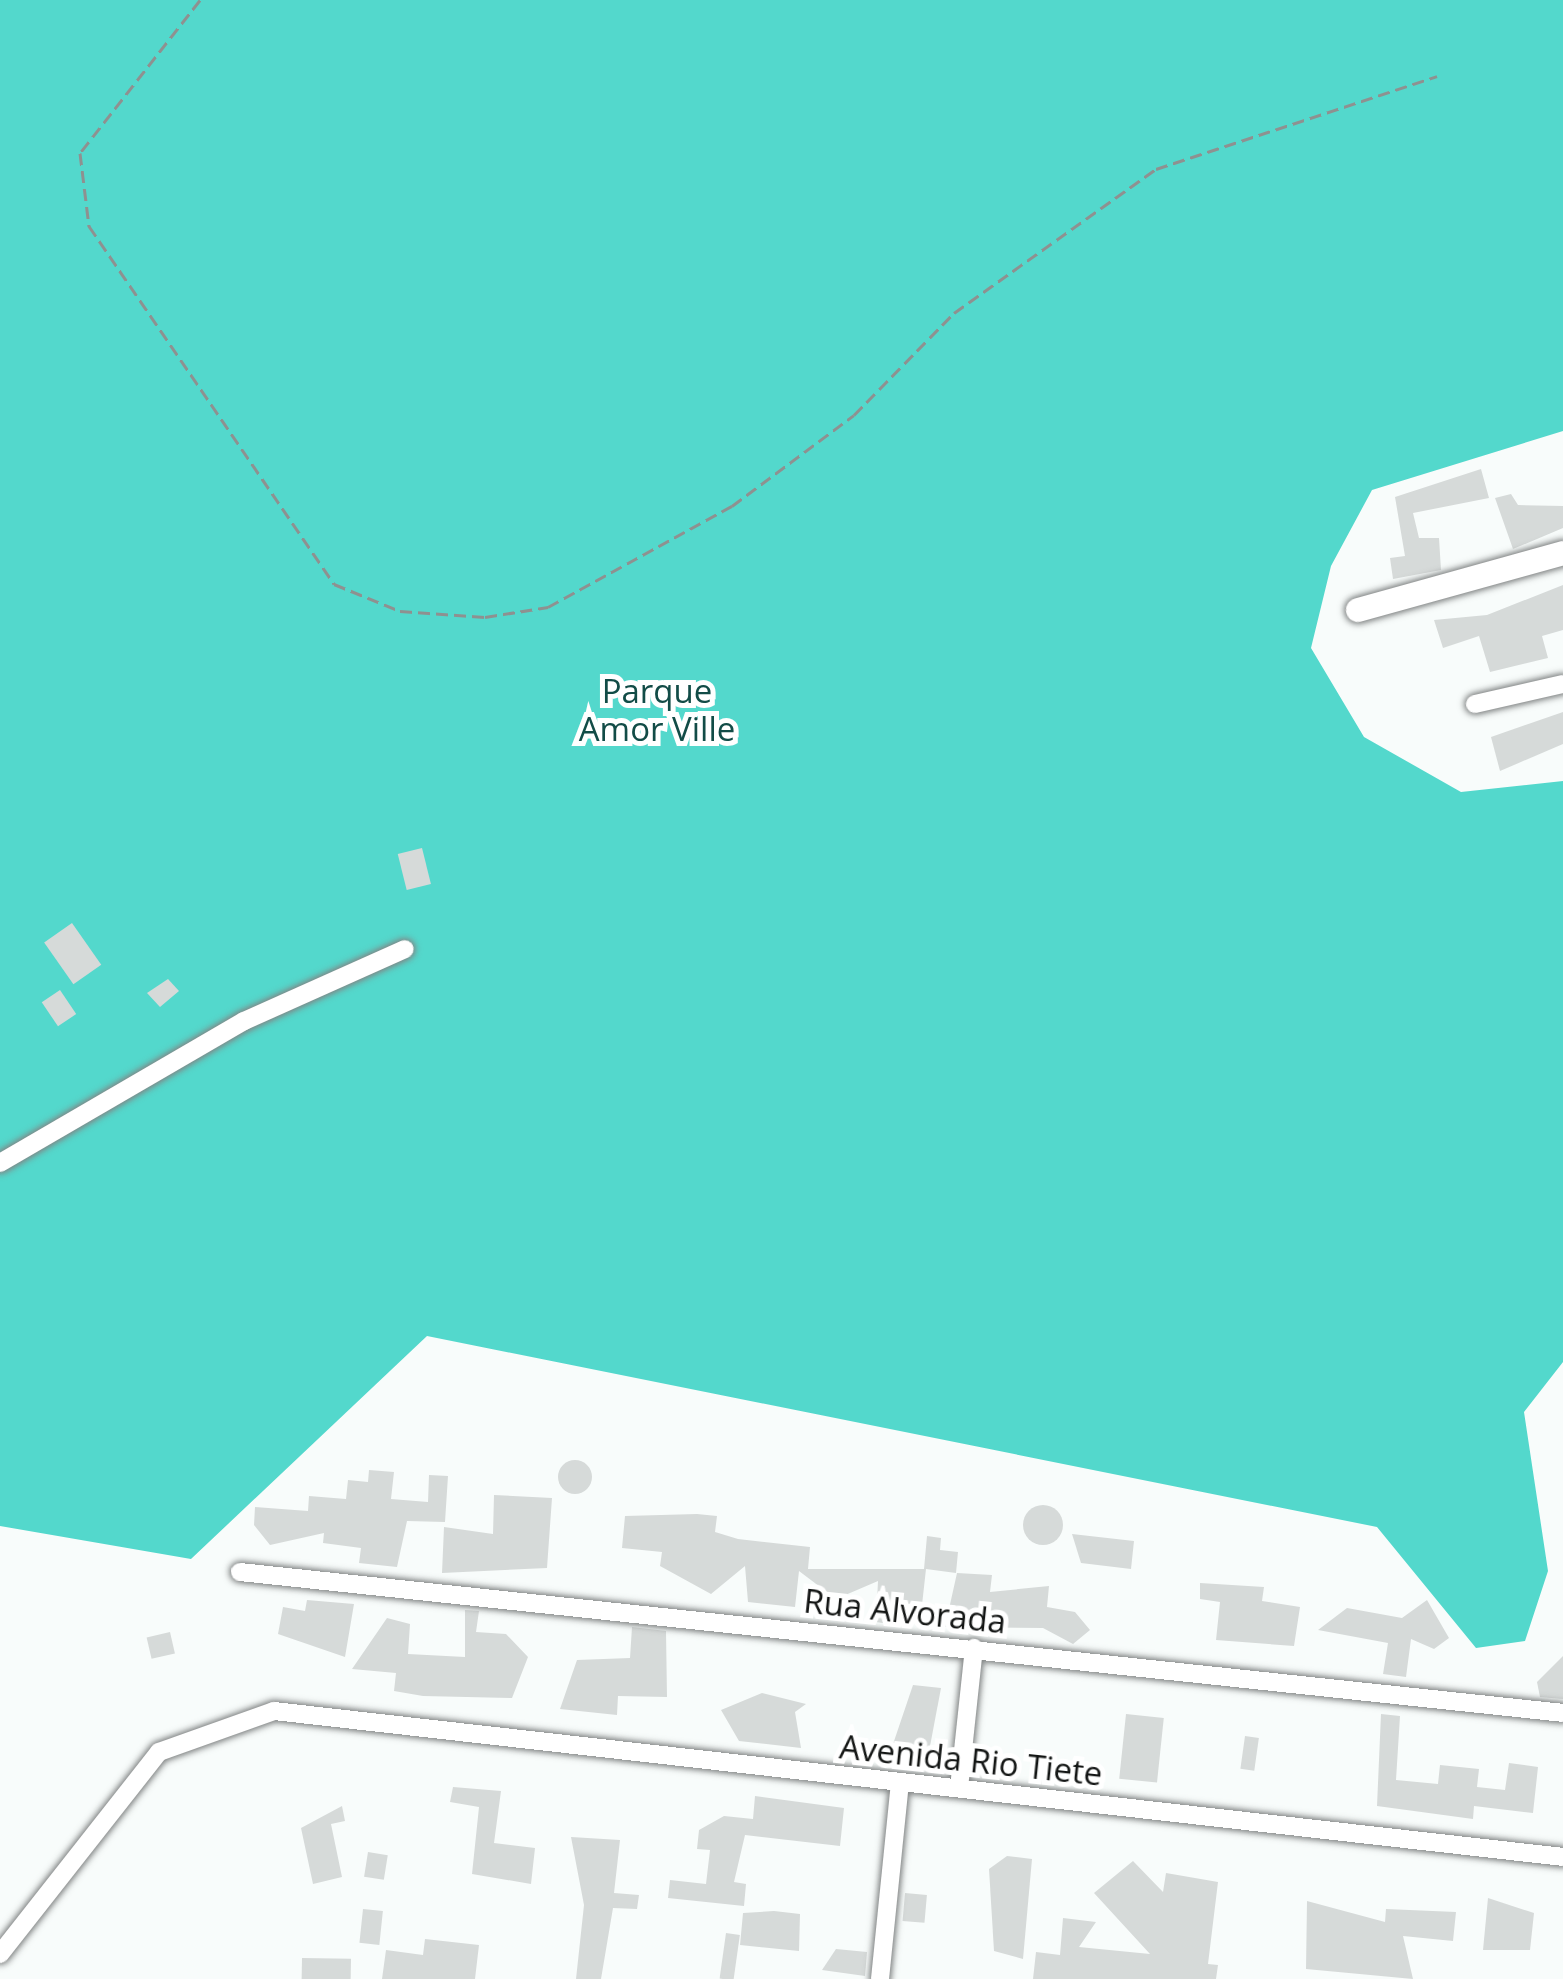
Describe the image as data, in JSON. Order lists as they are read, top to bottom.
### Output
{
  "streets": {
    "street": ["Rua Alvorada", "Avenida Rio Tiete"]
  },
  "parks": ["Parque Amor Ville"]
}
